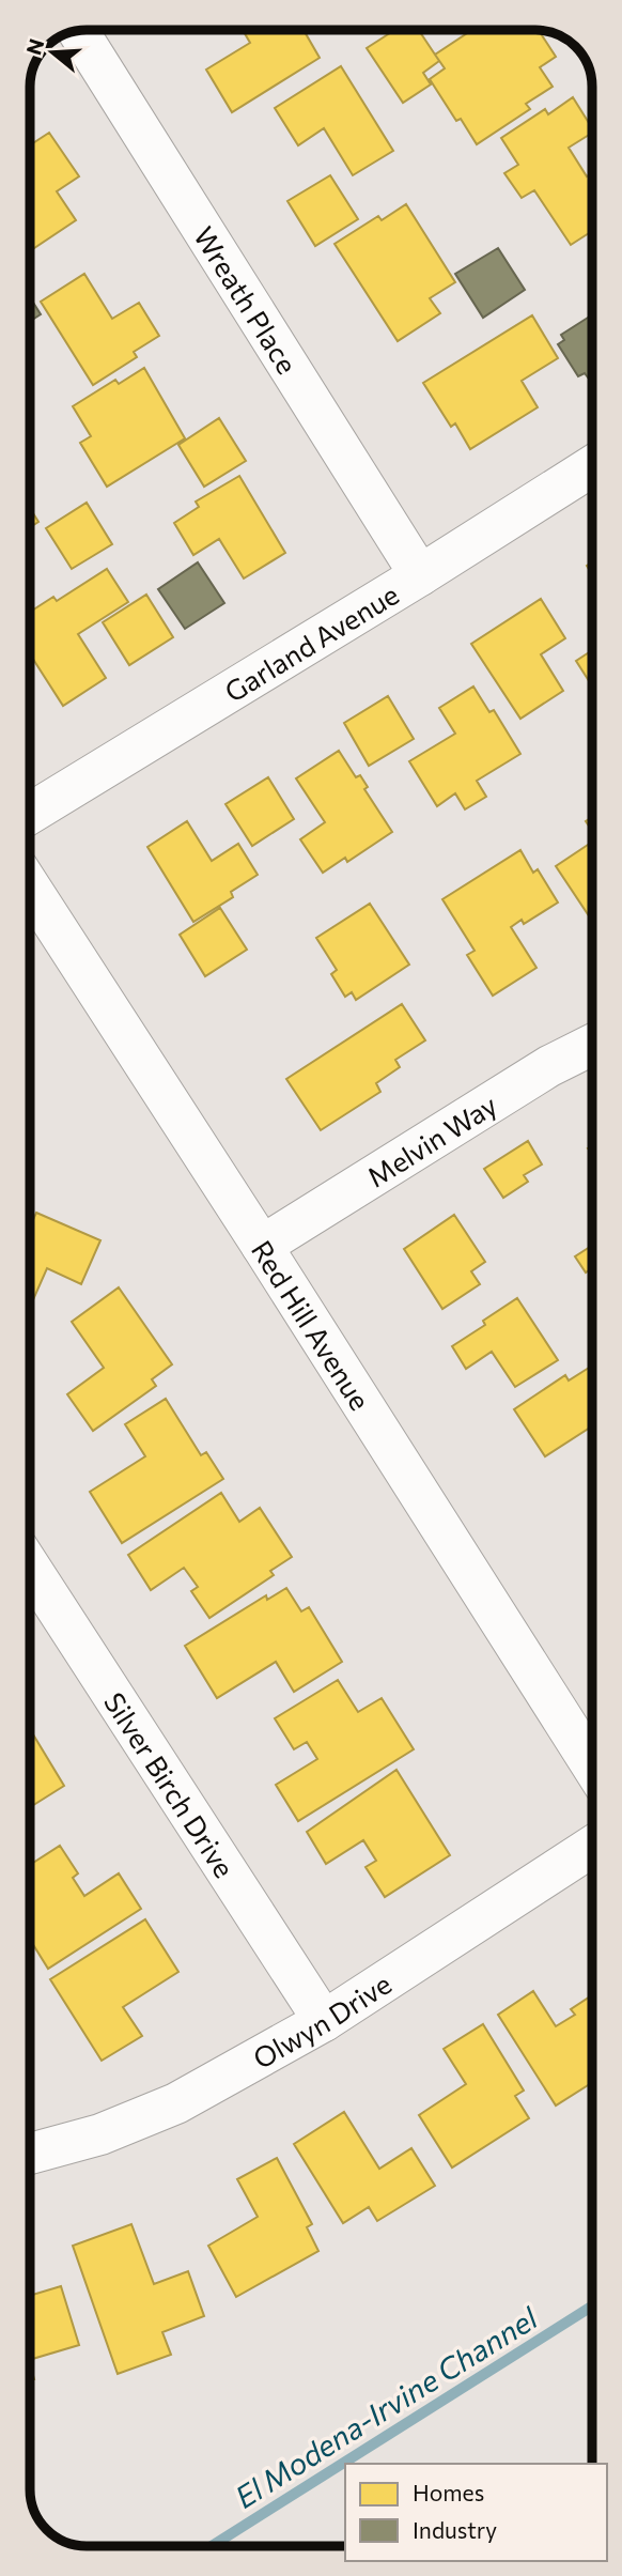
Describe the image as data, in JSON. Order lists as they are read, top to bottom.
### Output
{
  "streets": {
    "street": [
      "Wreath Place",
      "Garland Avenue",
      "Melvin Way",
      "Red Hill Avenue",
      "Silver Birch Drive",
      "Olwyn Drive"
    ]
  },
  "crossings": [
    ["Wreath Place", "Garland Avenue"],
    ["Melvin Way", "Red Hill Avenue"],
    ["Silver Birch Drive", "Olwyn Drive"]
  ],
  "water": ["El Modena-Irvine Channel"],
  "legend": ["Homes", "Industry"],
  "north": "left"
}
